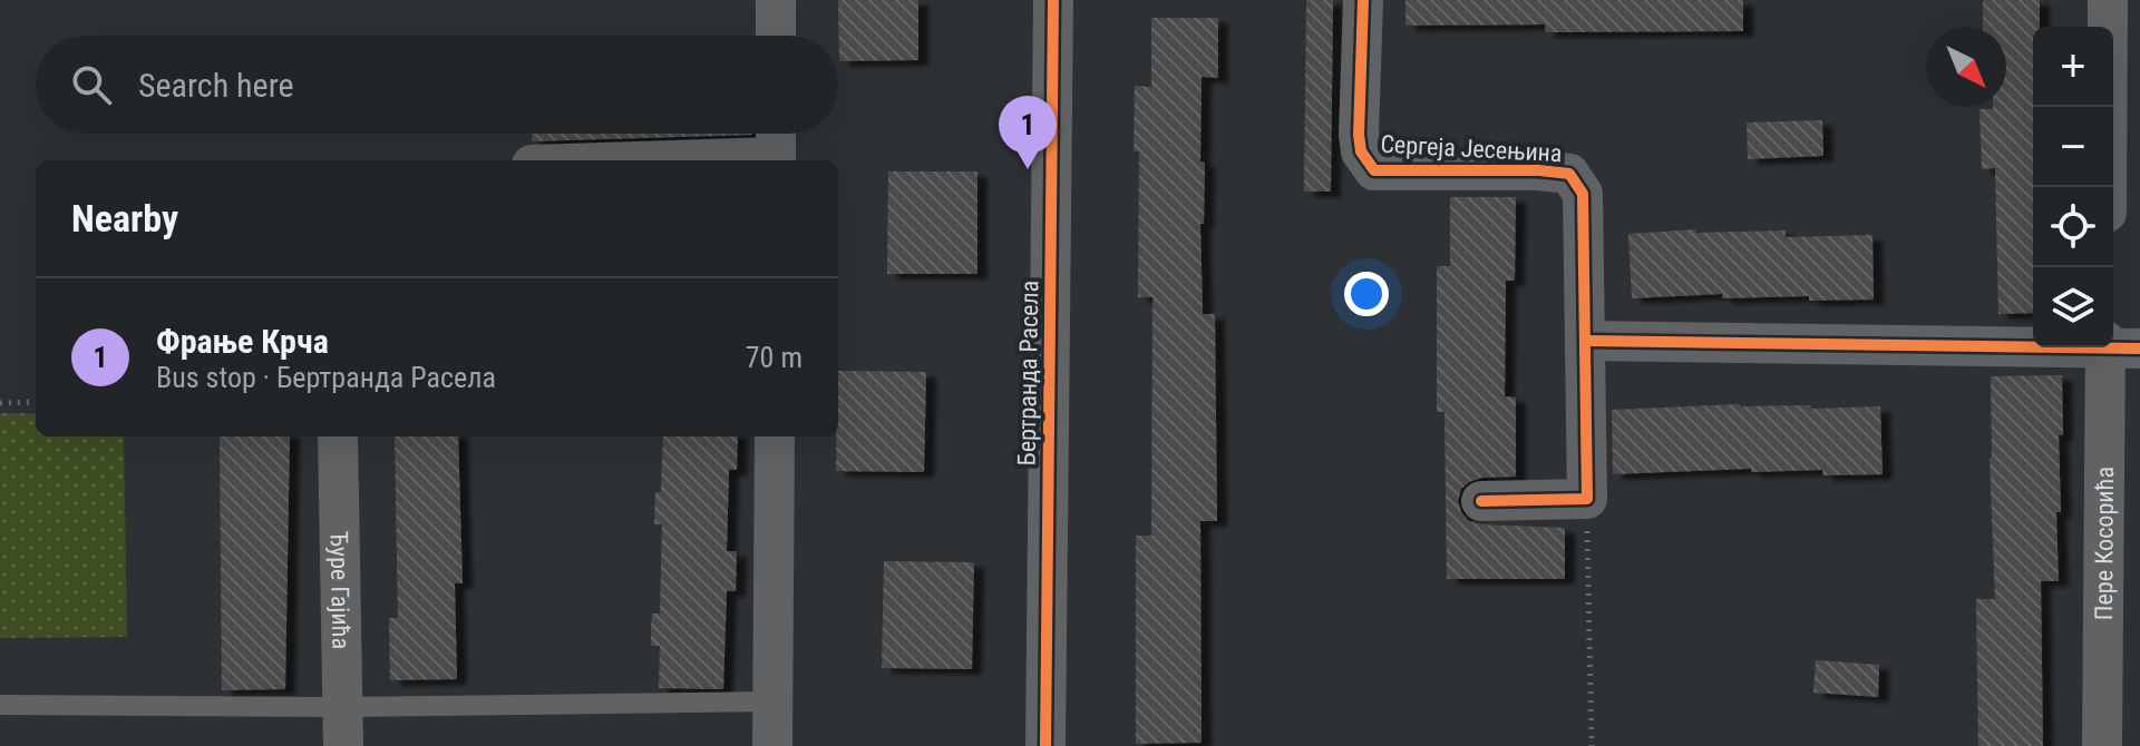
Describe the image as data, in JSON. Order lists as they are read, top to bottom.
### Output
{
  "streets": {
    "street": [
      "Сергеја Јесењина",
      "Бертранда Расела",
      "Пере Косорића",
      "Ђуре Гајића"
    ]
  },
  "north": "bottom right",
  "page": {
    "map_buttons": ["+", "−"],
    "search": "Search here",
    "pins": "1",
    "heading": "Nearby",
    "list": [
      {
        "mark": "1",
        "name": "Фрање Крча",
        "note": "Bus stop · Бертранда Расела",
        "value": "70 m"
      }
    ]
  }
}
